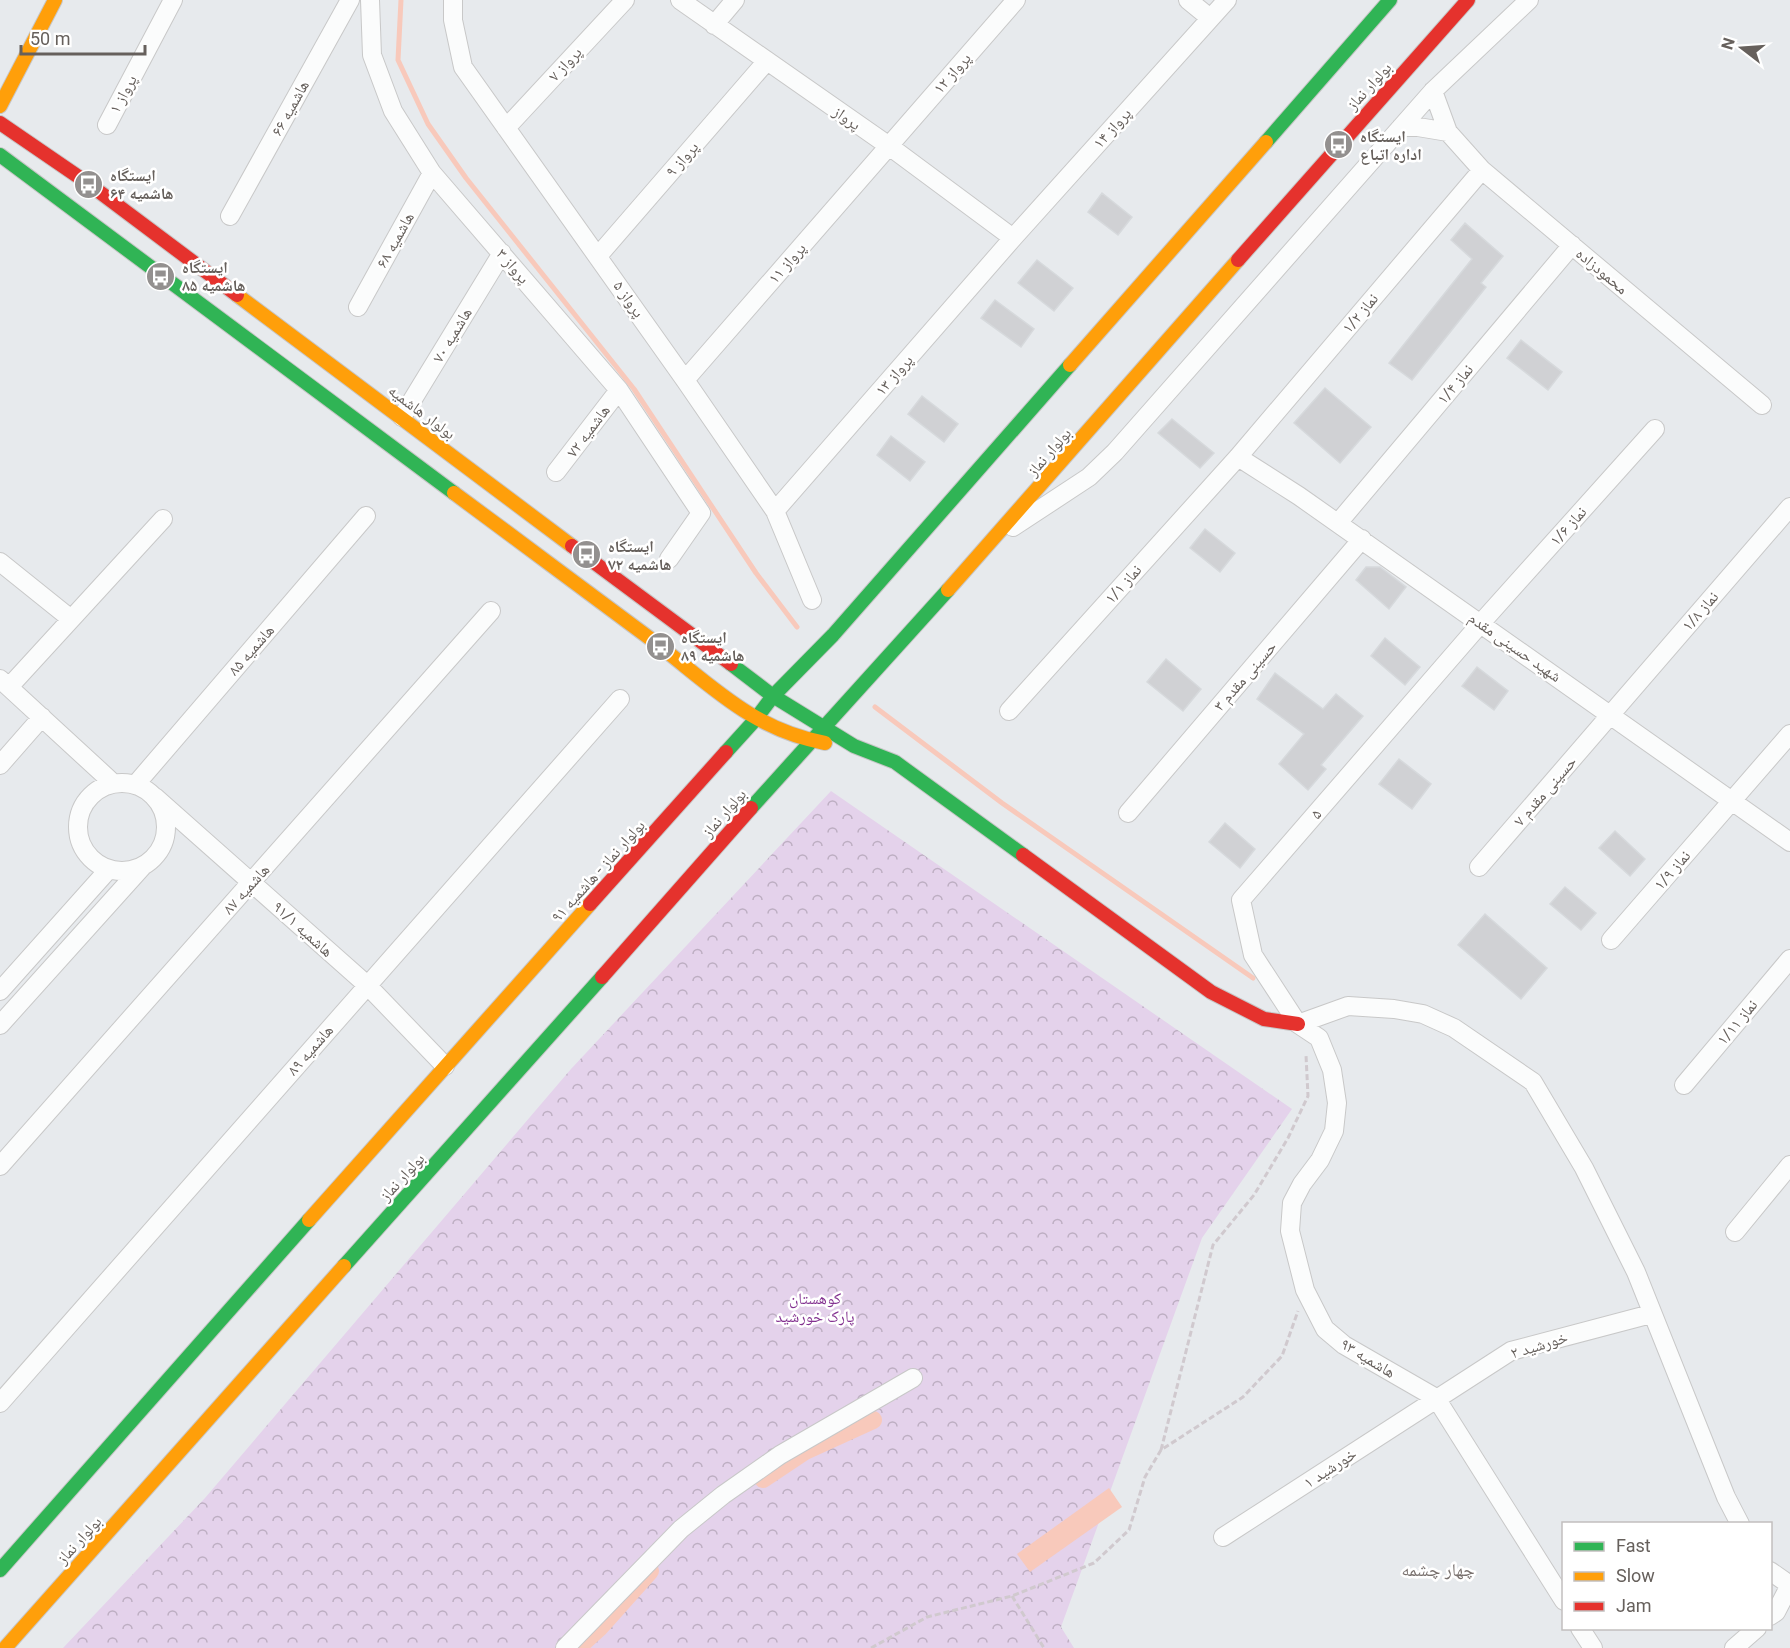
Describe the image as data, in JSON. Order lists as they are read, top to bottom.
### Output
{
  "streets": {
    "main road": ["بولوار نماز", "بولوار هاشمیه", "بولوار نماز - هاشمیه ۹۱"],
    "street": [
      "پرواز ۷",
      "پرواز ۱۲",
      "پرواز ۱",
      "هاشمیه ۶۶",
      "پرواز",
      "پرواز ۱۴",
      "پرواز ۹",
      "هاشمیه ۶۸",
      "پرواز ۱۱",
      "پرواز ۳",
      "محمودزاده",
      "پرواز ۵",
      "نماز ۱/۲",
      "هاشمیه ۷۰",
      "پرواز ۱۳",
      "نماز ۱/۴",
      "هاشمیه ۷۲",
      "نماز ۱/۶",
      "نماز ۱/۱",
      "نماز ۱/۸",
      "شهید حسینی مقدم",
      "هاشمیه ۸۵",
      "حسینی مقدم ۳",
      "حسینی مقدم ۷",
      "۵",
      "نماز ۱/۹",
      "هاشمیه ۸۷",
      "هاشمیه ۹۱/۱",
      "نماز ۱/۱۱",
      "هاشمیه ۸۹",
      "خورشید ۲",
      "هاشمیه ۹۳",
      "خورشید ۱"
    ]
  },
  "crossings": [
    ["پرواز ۷", "پرواز ۵"],
    ["پرواز ۱۲", "پرواز"],
    ["پرواز ۱۲", "پرواز ۱۱"],
    ["بولوار نماز", "بولوار هاشمیه"],
    ["پرواز", "پرواز ۱۴"],
    ["پرواز", "پرواز ۹"],
    ["پرواز", "پرواز ۱۱"],
    ["پرواز", "پرواز ۱۳"],
    ["پرواز ۱۴", "پرواز ۱۳"],
    ["پرواز ۹", "پرواز ۵"],
    ["هاشمیه ۶۸", "پرواز ۳"],
    ["پرواز ۱۱", "پرواز ۵"],
    ["پرواز ۳", "هاشمیه ۷۰"],
    ["پرواز ۳", "هاشمیه ۷۲"],
    ["محمودزاده", "نماز ۱/۲"],
    ["محمودزاده", "نماز ۱/۴"],
    ["پرواز ۵", "پرواز ۱۳"],
    ["نماز ۱/۲", "نماز ۱/۱"],
    ["نماز ۱/۲", "شهید حسینی مقدم"],
    ["هاشمیه ۷۰", "بولوار هاشمیه"],
    ["نماز ۱/۴", "شهید حسینی مقدم"],
    ["بولوار هاشمیه", "بولوار نماز - هاشمیه ۹۱"],
    ["نماز ۱/۶", "شهید حسینی مقدم"],
    ["نماز ۱/۶", "۵"],
    ["نماز ۱/۱", "شهید حسینی مقدم"],
    ["نماز ۱/۸", "شهید حسینی مقدم"],
    ["نماز ۱/۸", "حسینی مقدم ۷"],
    ["شهید حسینی مقدم", "حسینی مقدم ۳"],
    ["شهید حسینی مقدم", "حسینی مقدم ۷"],
    ["شهید حسینی مقدم", "۵"],
    ["شهید حسینی مقدم", "نماز ۱/۹"],
    ["هاشمیه ۸۵", "هاشمیه ۹۱/۱"],
    ["بولوار نماز - هاشمیه ۹۱", "هاشمیه ۹۱/۱"],
    ["هاشمیه ۸۷", "هاشمیه ۹۱/۱"],
    ["هاشمیه ۹۱/۱", "هاشمیه ۸۹"],
    ["خورشید ۲", "هاشمیه ۹۳"],
    ["خورشید ۲", "خورشید ۱"],
    ["هاشمیه ۹۳", "خورشید ۱"]
  ],
  "districts": ["چهار چشمه"],
  "parks": ["کوهستان پارک خورشید"],
  "places": {
    "bus stop": [
      "ایستگاه اداره اتباع",
      "ایستگاه هاشمیه ۶۴",
      "ایستگاه هاشمیه ۸۵",
      "ایستگاه هاشمیه ۷۲",
      "ایستگاه هاشمیه ۸۹"
    ]
  },
  "legend": ["Fast", "Slow", "Jam"],
  "scale_bar": "50 m",
  "north": "left"
}
